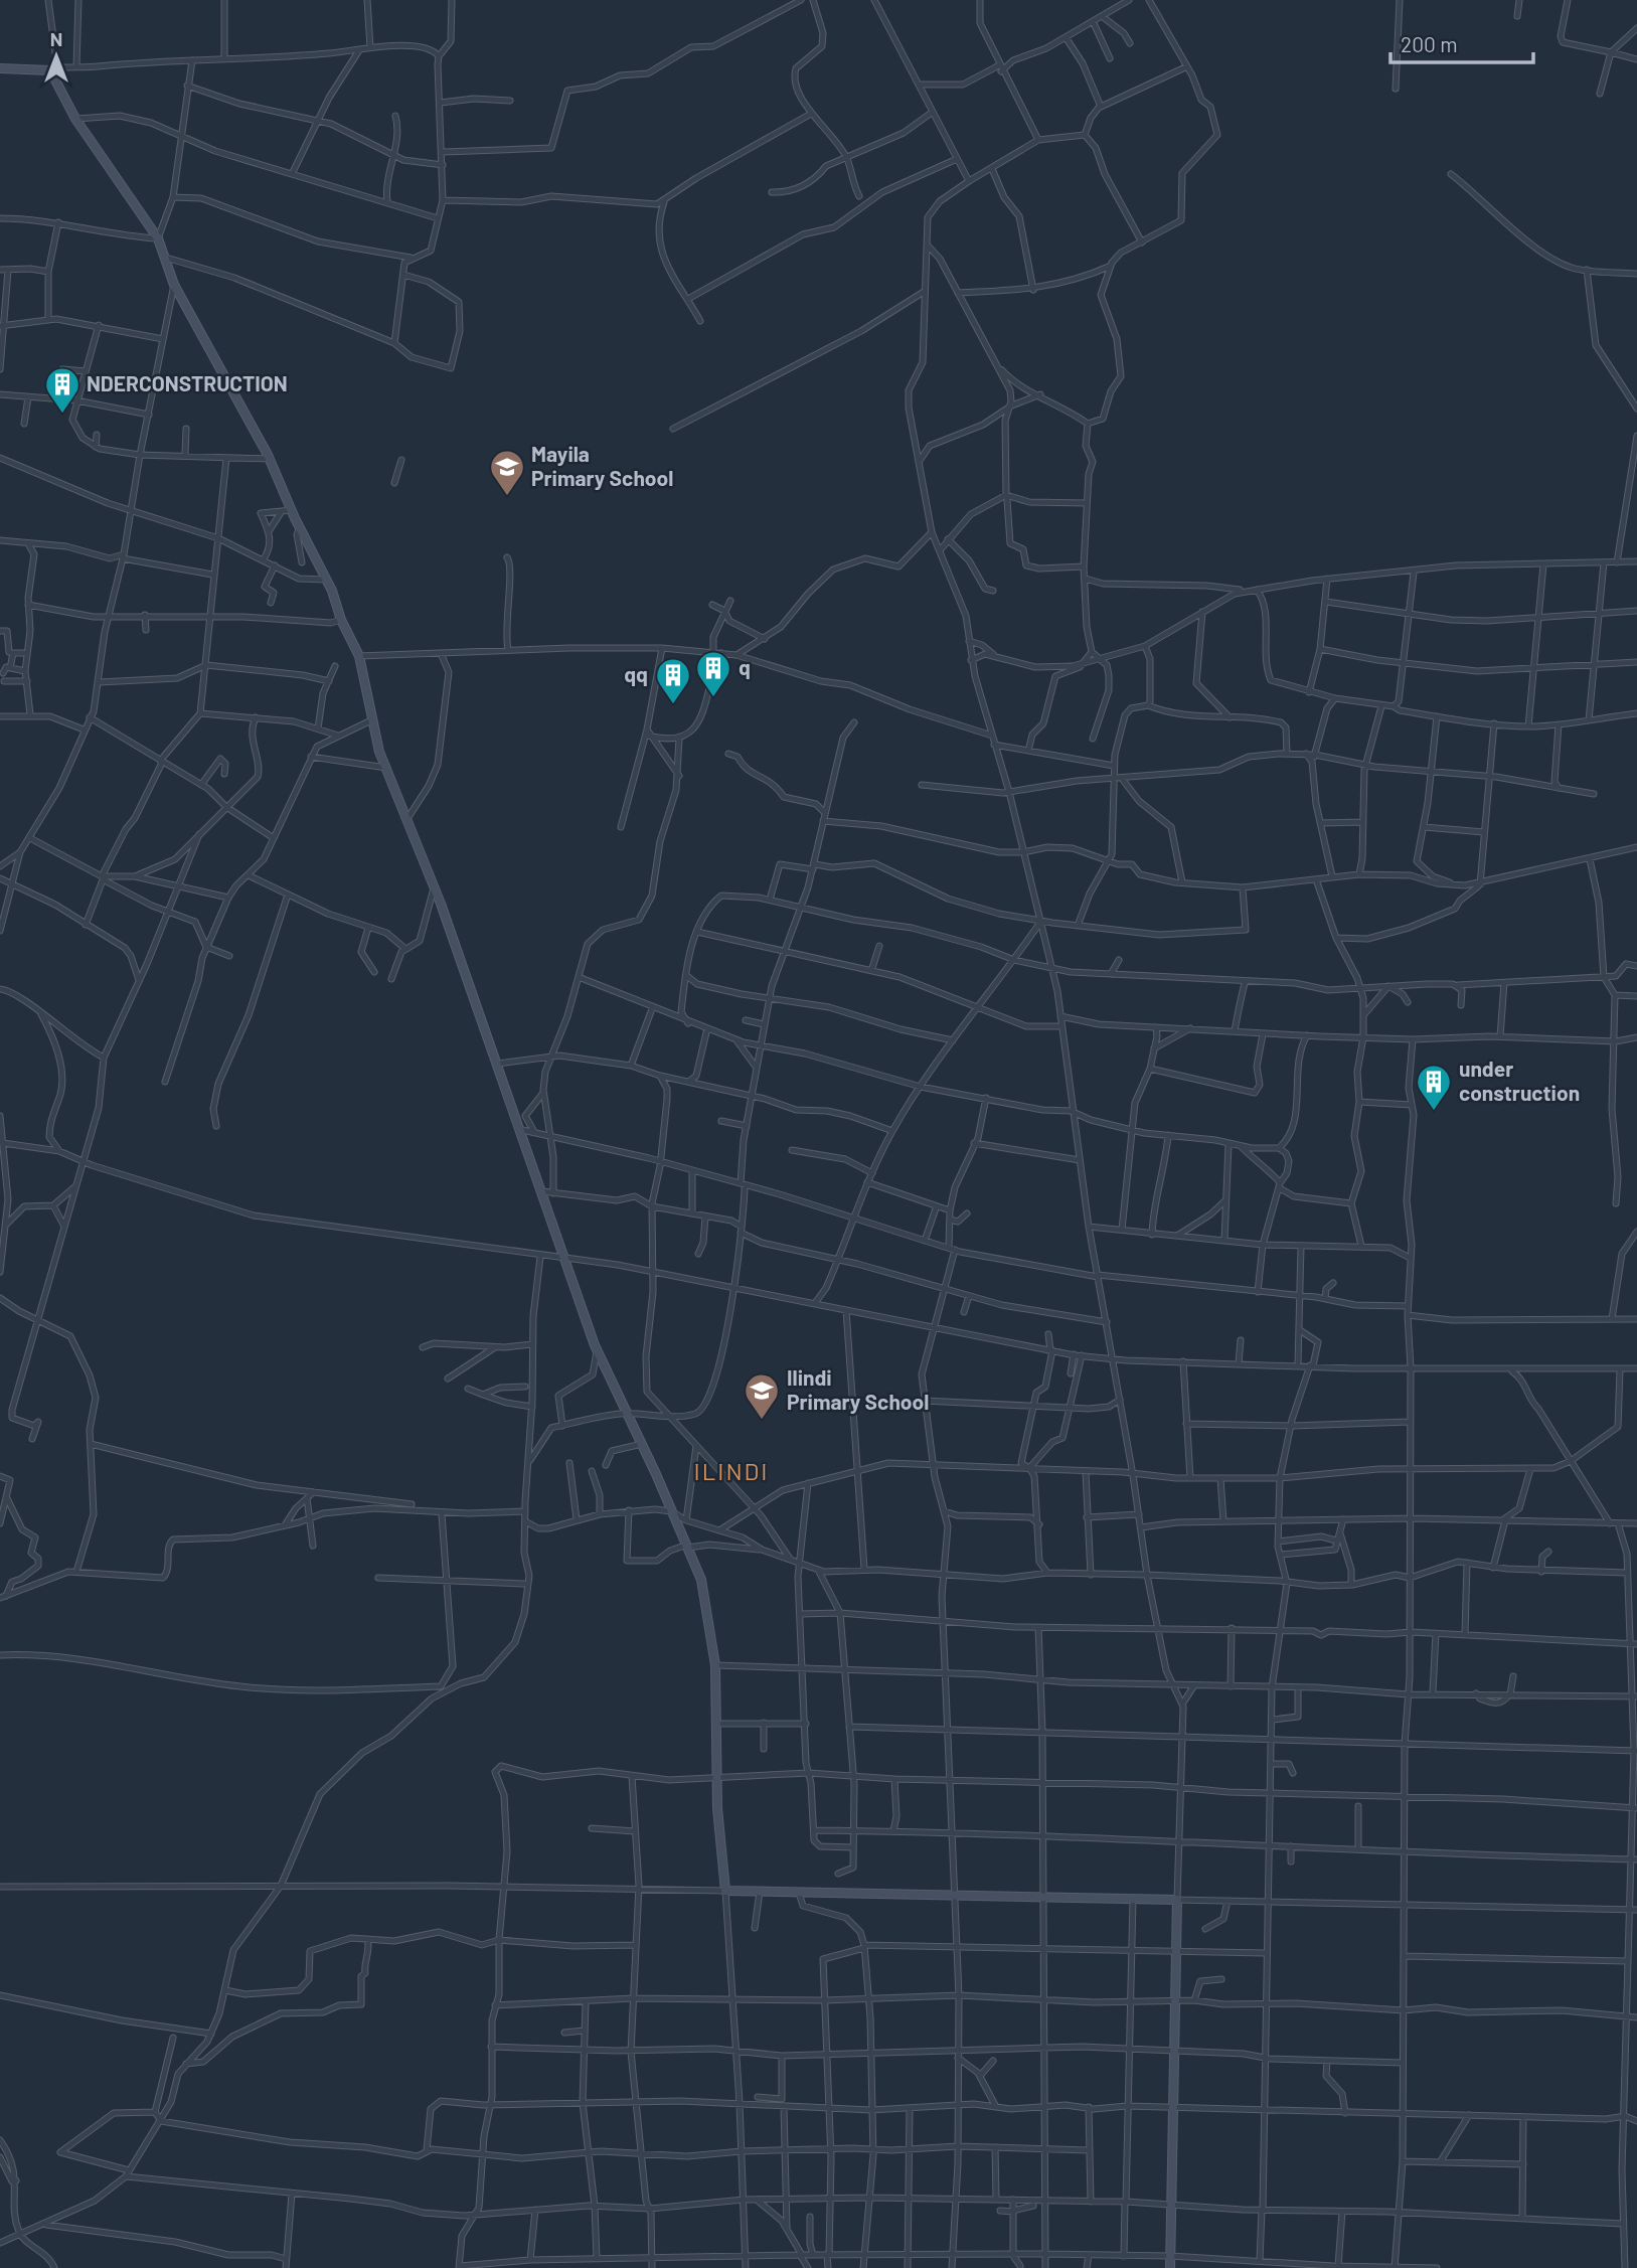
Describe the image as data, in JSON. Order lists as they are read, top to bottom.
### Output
{
  "districts": ["ILINDI"],
  "places": {
    "building": [
      "NDERCONSTRUCTION",
      "q",
      "qq",
      "under construction"
    ],
    "school or university": ["Mayila Primary School", "Ilindi Primary School"]
  },
  "scale_bar": "200 m",
  "north": "top"
}
